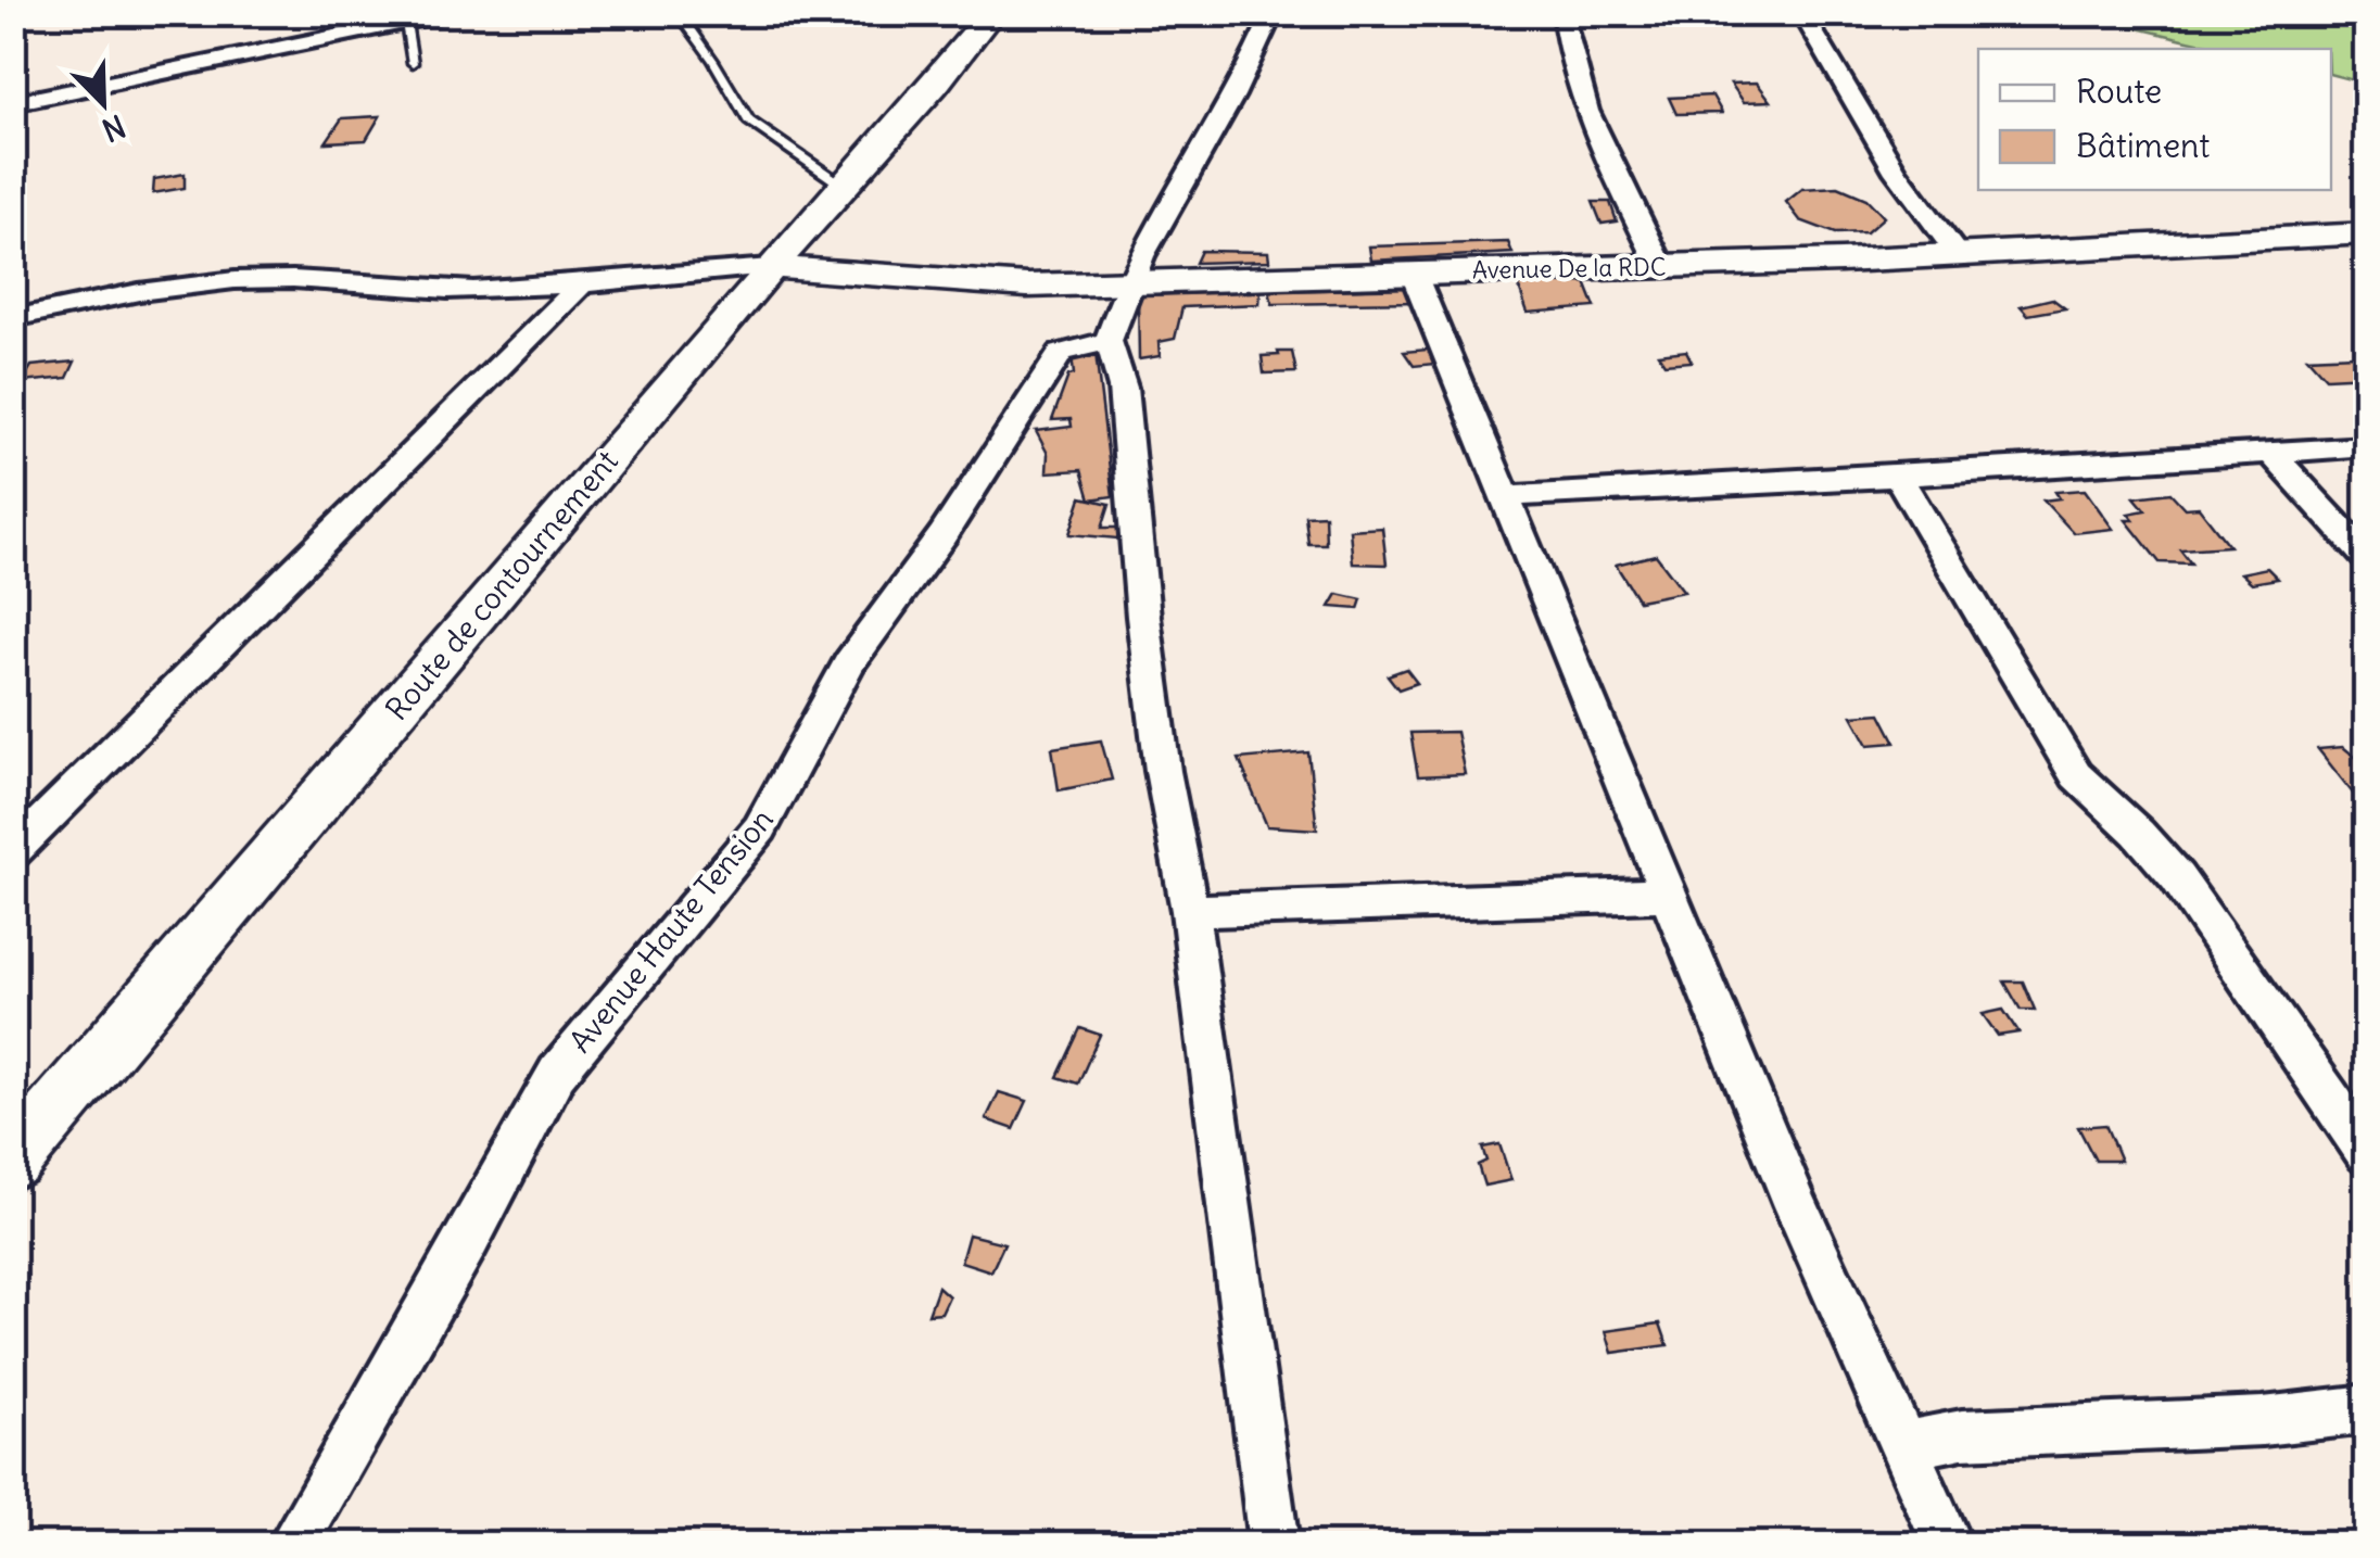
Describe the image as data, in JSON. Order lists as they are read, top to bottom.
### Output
{
  "streets": {
    "street": ["Avenue De la RDC", "Route de contournement", "Avenue Haute Tension"]
  },
  "crossings": [
    ["Avenue De la RDC", "Route de contournement"]
  ],
  "legend": ["Route", "Bâtiment"],
  "north": "bottom right"
}
